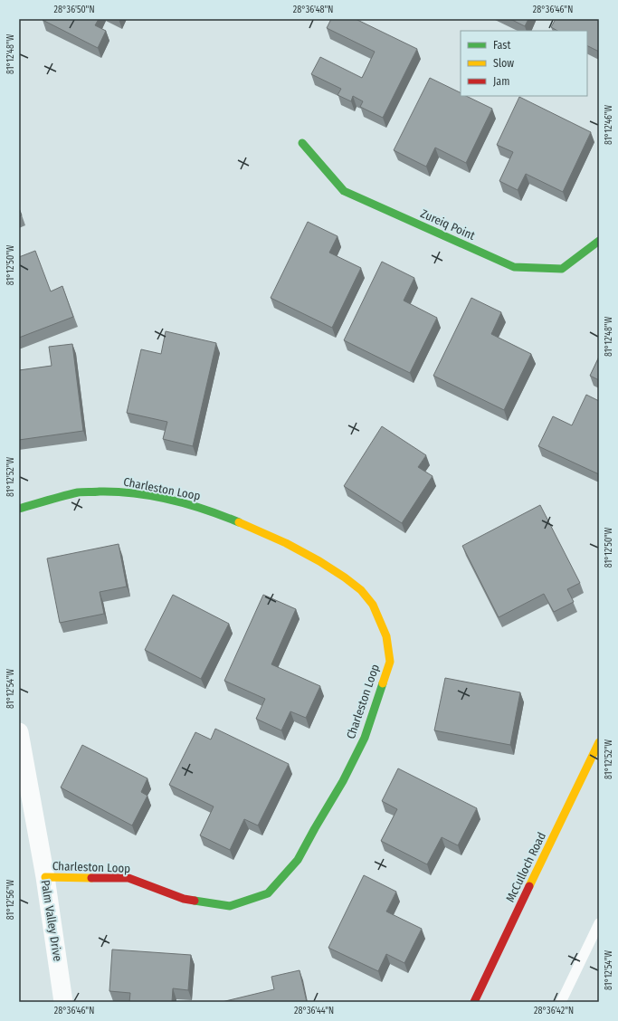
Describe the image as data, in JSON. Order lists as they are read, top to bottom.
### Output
{
  "streets": {
    "street": [
      "Zureiq Point",
      "Charleston Loop",
      "McCulloch Road",
      "Palm Valley Drive"
    ]
  },
  "crossings": [
    ["Charleston Loop", "Palm Valley Drive"]
  ],
  "legend": ["Fast", "Slow", "Jam"],
  "coordinates": [
    "28°36'50\"N",
    "28°36'48\"N",
    "28°36'46\"N",
    "81°12'48\"W",
    "81°12'46\"W",
    "81°12'50\"W",
    "81°12'52\"W",
    "81°12'54\"W",
    "81°12'56\"W",
    "28°36'44\"N",
    "28°36'42\"N"
  ]
}
